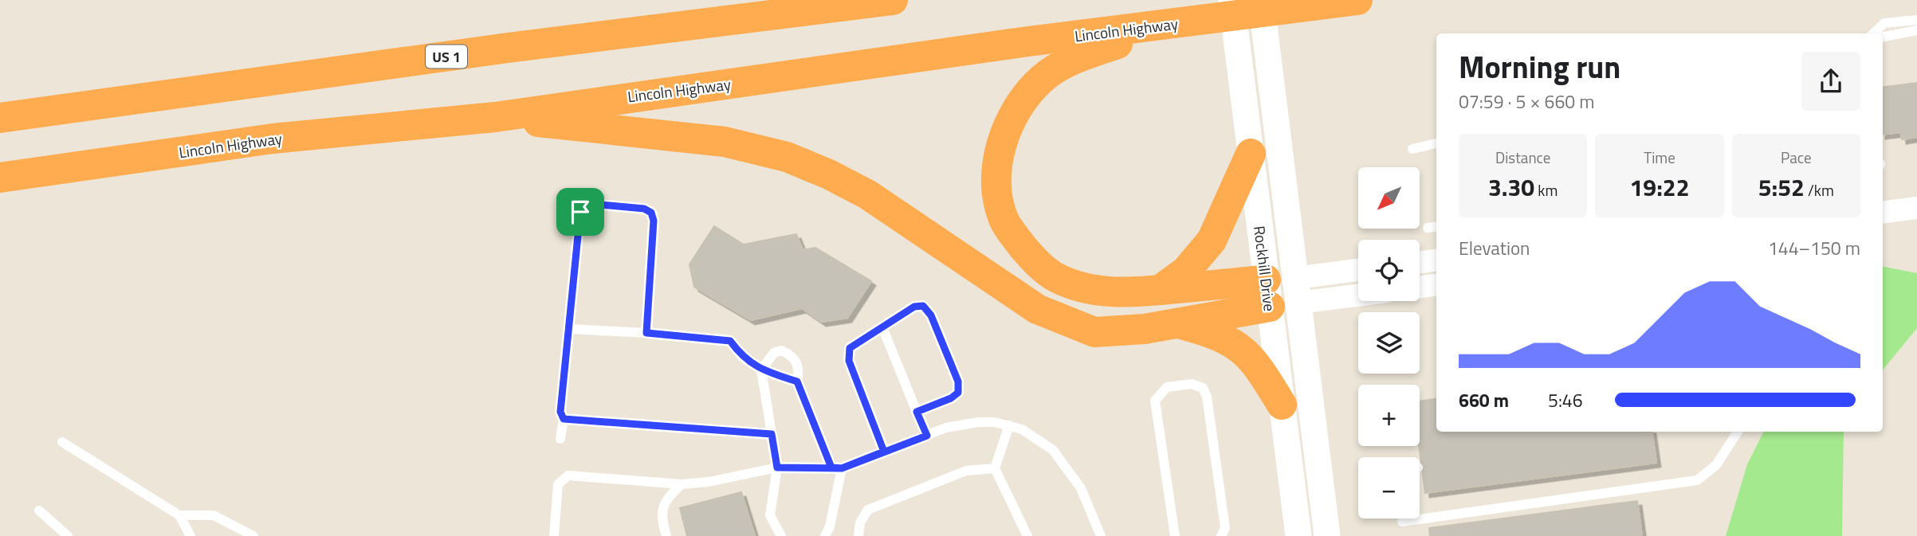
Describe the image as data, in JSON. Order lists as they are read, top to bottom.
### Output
{
  "streets": {
    "highway": ["Lincoln Highway", "US 1"],
    "main road": ["Rockhill Drive"]
  },
  "north": "bottom left",
  "page": {
    "heading": ["Morning run", "07:59 · 5 × 660 m"],
    "stats": [
      ["Distance", "3.30 km"],
      ["Time", "19:22"],
      ["Pace", "5:52 /km"]
    ],
    "map_buttons": ["+", "−"],
    "chart": ["Elevation", "144–150 m"],
    "list": [
      {
        "name": "660 m",
        "note": "5:46"
      }
    ]
  }
}
